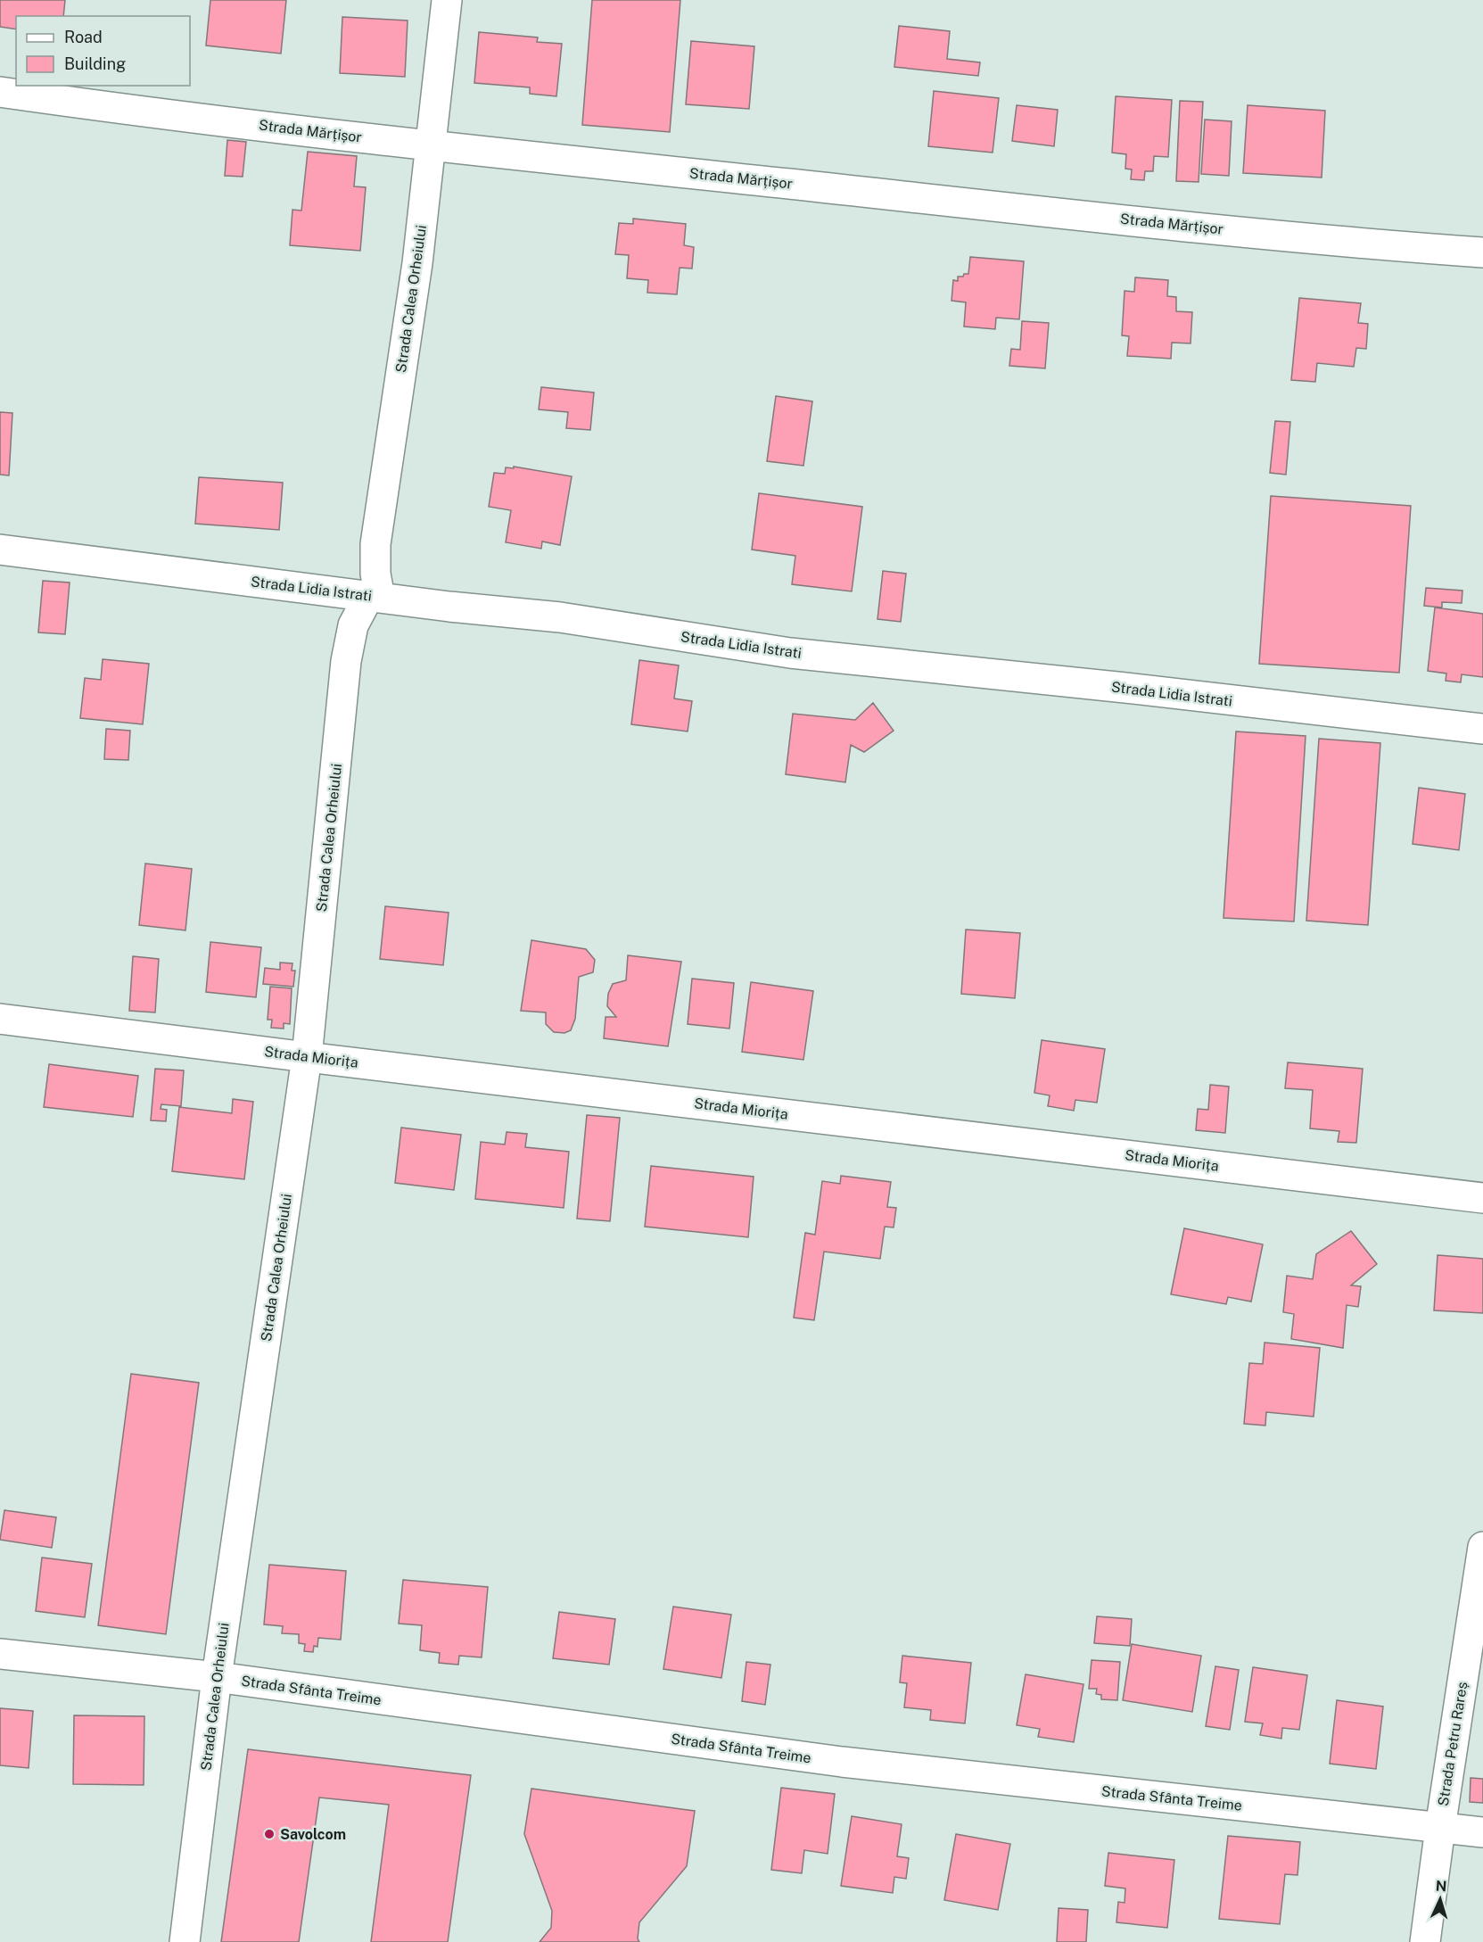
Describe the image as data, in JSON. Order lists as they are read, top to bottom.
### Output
{
  "streets": {
    "street": [
      "Strada Mărțișor",
      "Strada Calea Orheiului",
      "Strada Lidia Istrati",
      "Strada Miorița",
      "Strada Sfânta Treime",
      "Strada Petru Rareș"
    ]
  },
  "crossings": [
    ["Strada Mărțișor", "Strada Calea Orheiului"],
    ["Strada Calea Orheiului", "Strada Lidia Istrati"],
    ["Strada Calea Orheiului", "Strada Miorița"],
    ["Strada Calea Orheiului", "Strada Sfânta Treime"],
    ["Strada Sfânta Treime", "Strada Petru Rareș"]
  ],
  "places": ["Savolcom"],
  "legend": ["Road", "Building"],
  "north": "top"
}
